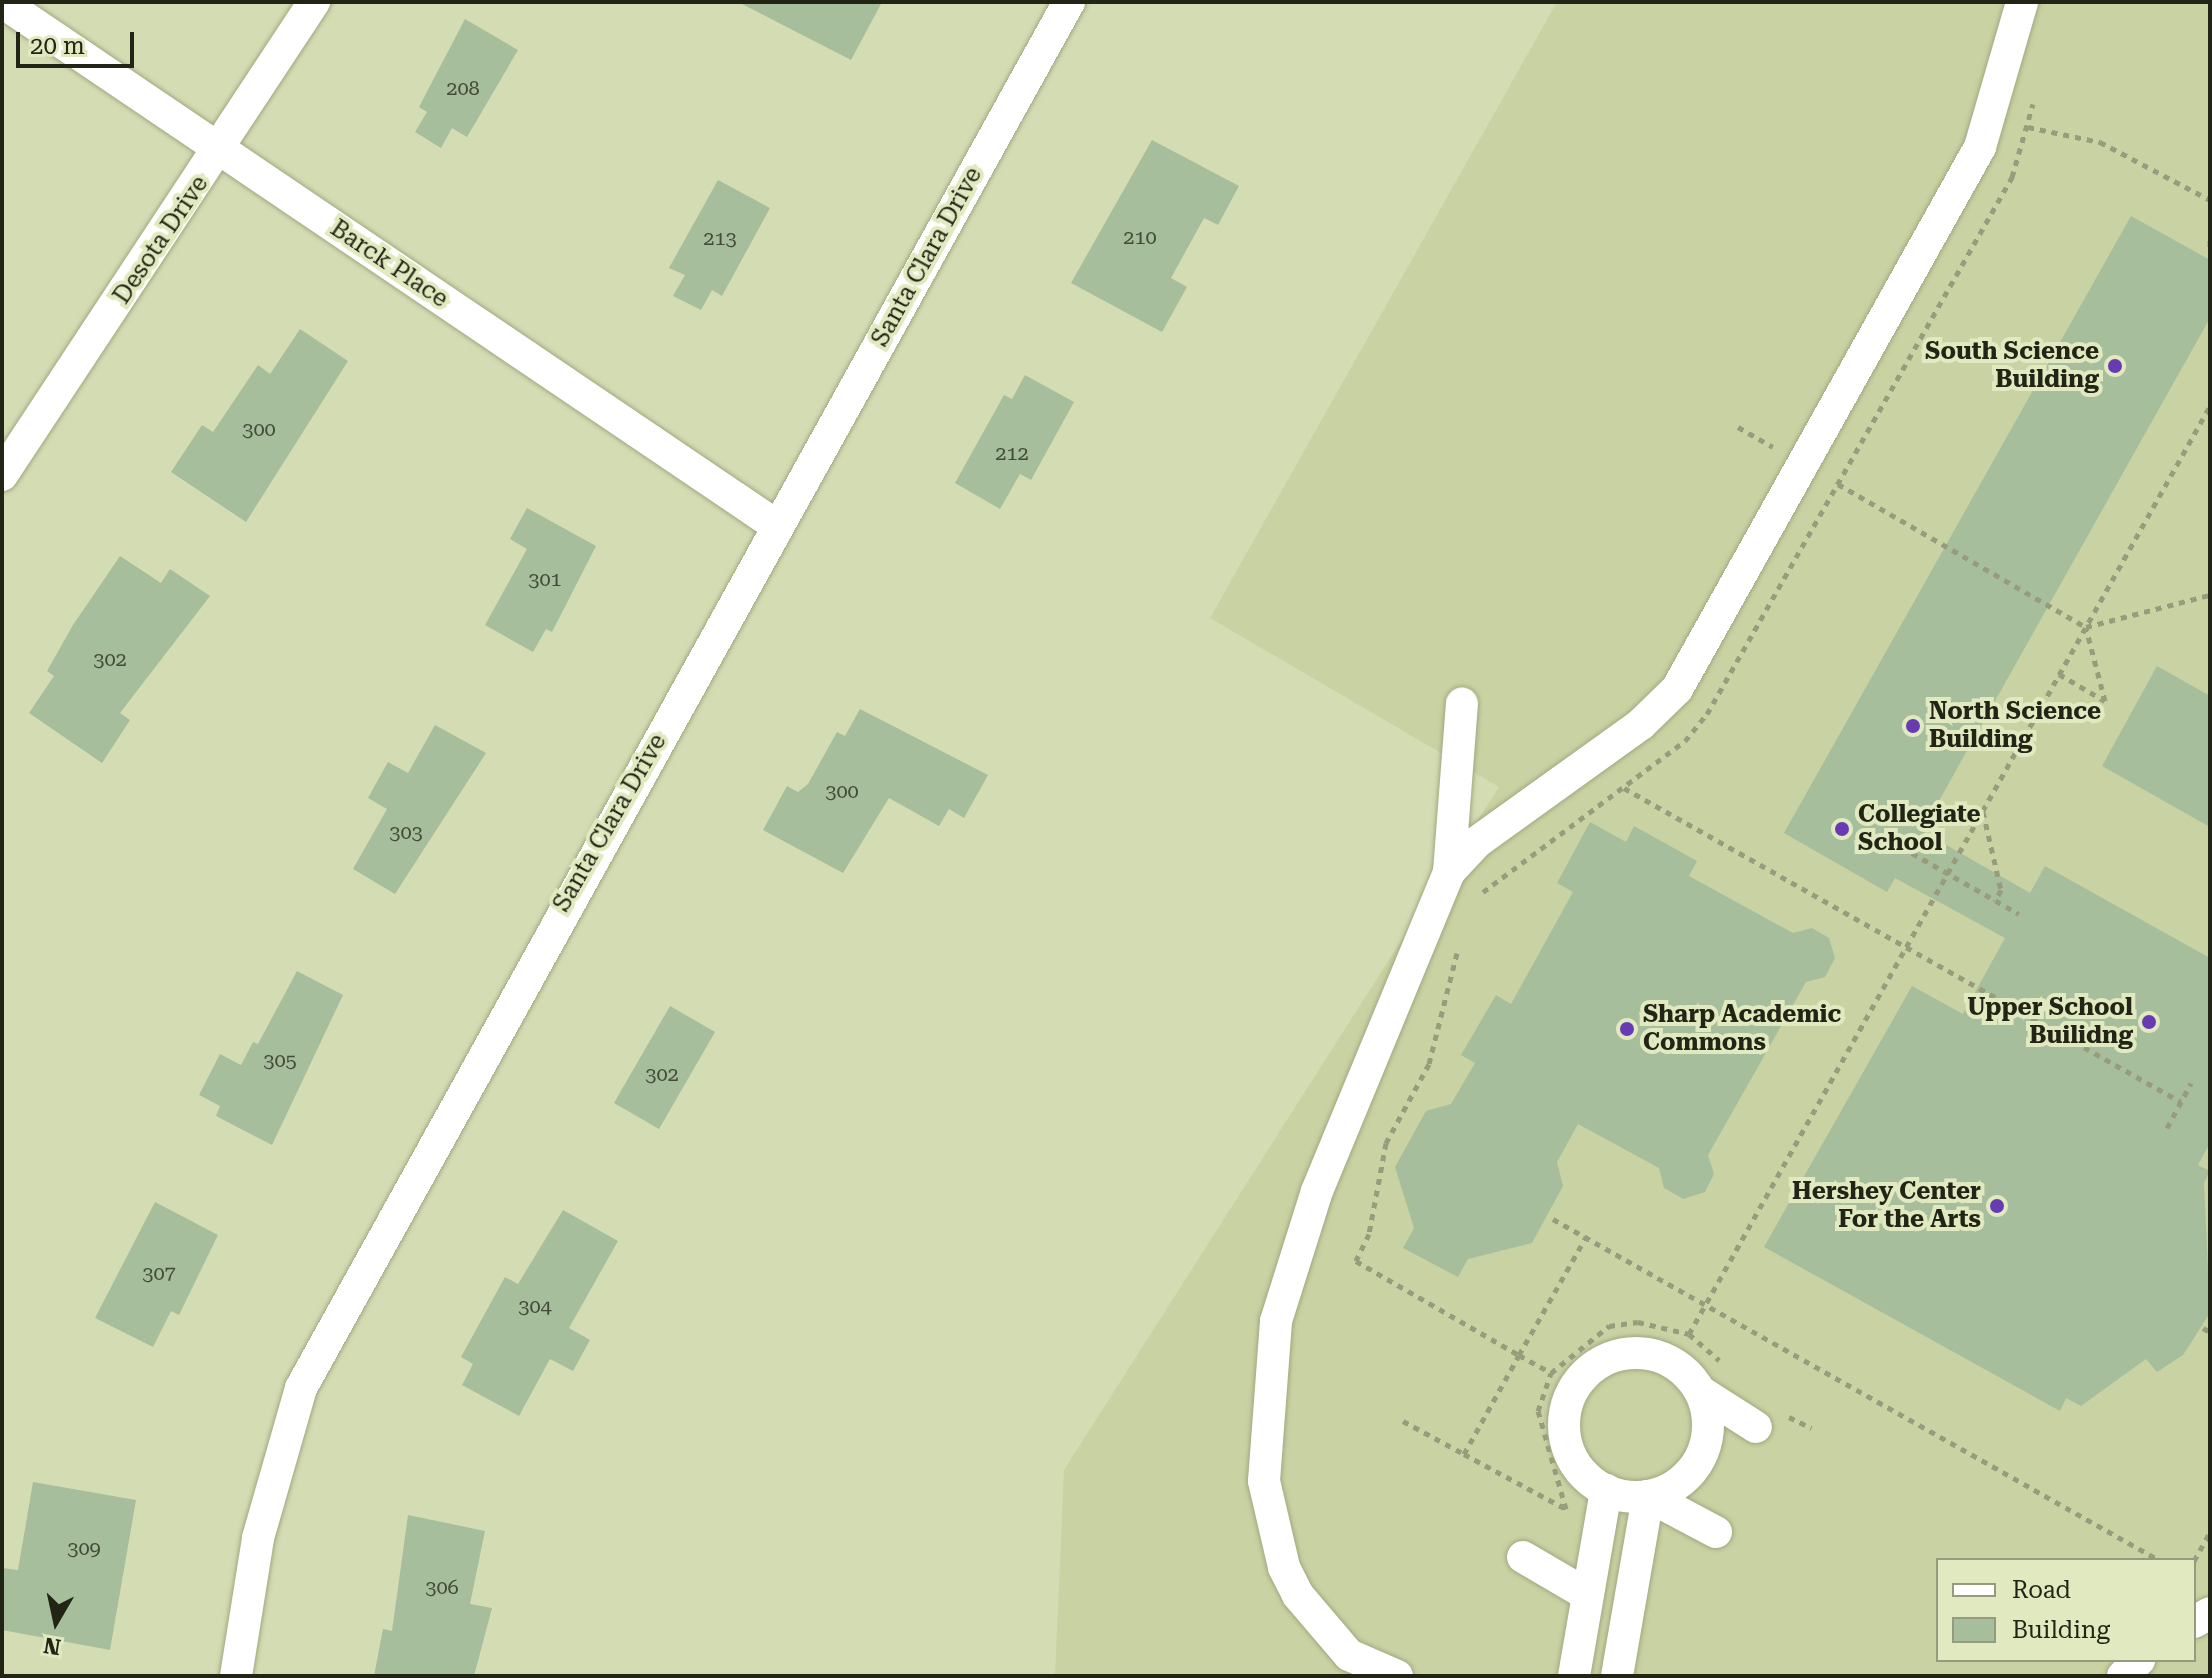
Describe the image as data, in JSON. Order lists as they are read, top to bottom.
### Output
{
  "streets": {
    "street": ["Desota Drive", "Santa Clara Drive", "Barck Place"]
  },
  "crossings": [
    ["Desota Drive", "Barck Place"],
    ["Santa Clara Drive", "Barck Place"]
  ],
  "places": [
    "South Science Building",
    "North Science Building",
    "Collegiate School",
    "Upper School Builidng",
    "Sharp Academic Commons",
    "Hershey Center For the Arts"
  ],
  "house_numbers": [
    "208",
    "210",
    "213",
    "300",
    "212",
    "301",
    "302",
    "300",
    "303",
    "305",
    "302",
    "307",
    "304",
    "309",
    "306"
  ],
  "legend": ["Road", "Building"],
  "scale_bar": "20 m",
  "north": "bottom"
}
